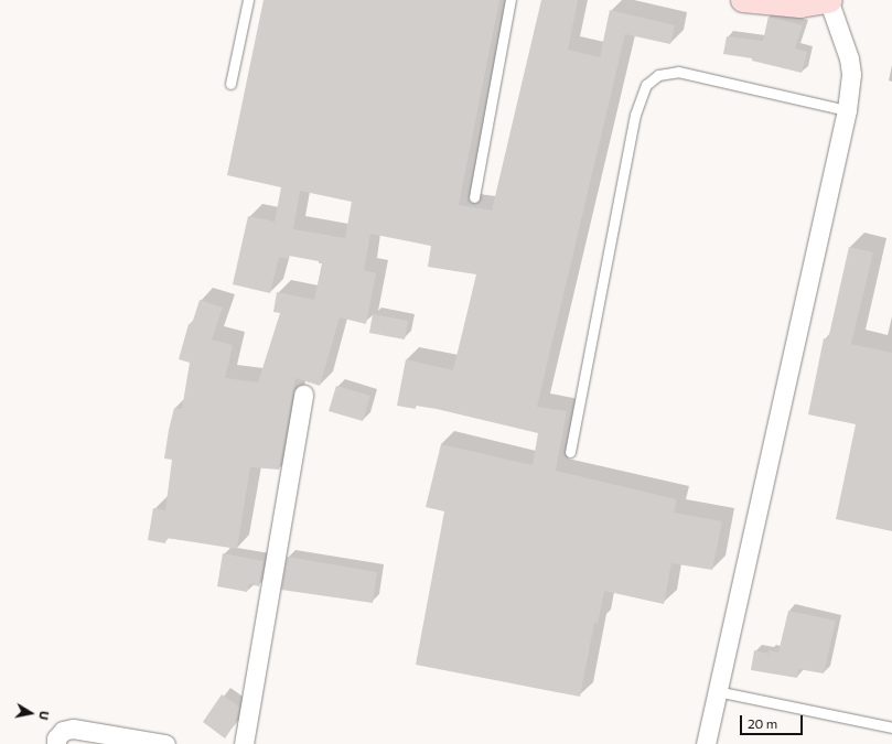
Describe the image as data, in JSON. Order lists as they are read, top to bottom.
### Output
{
  "scale_bar": "20 m",
  "north": "right"
}
